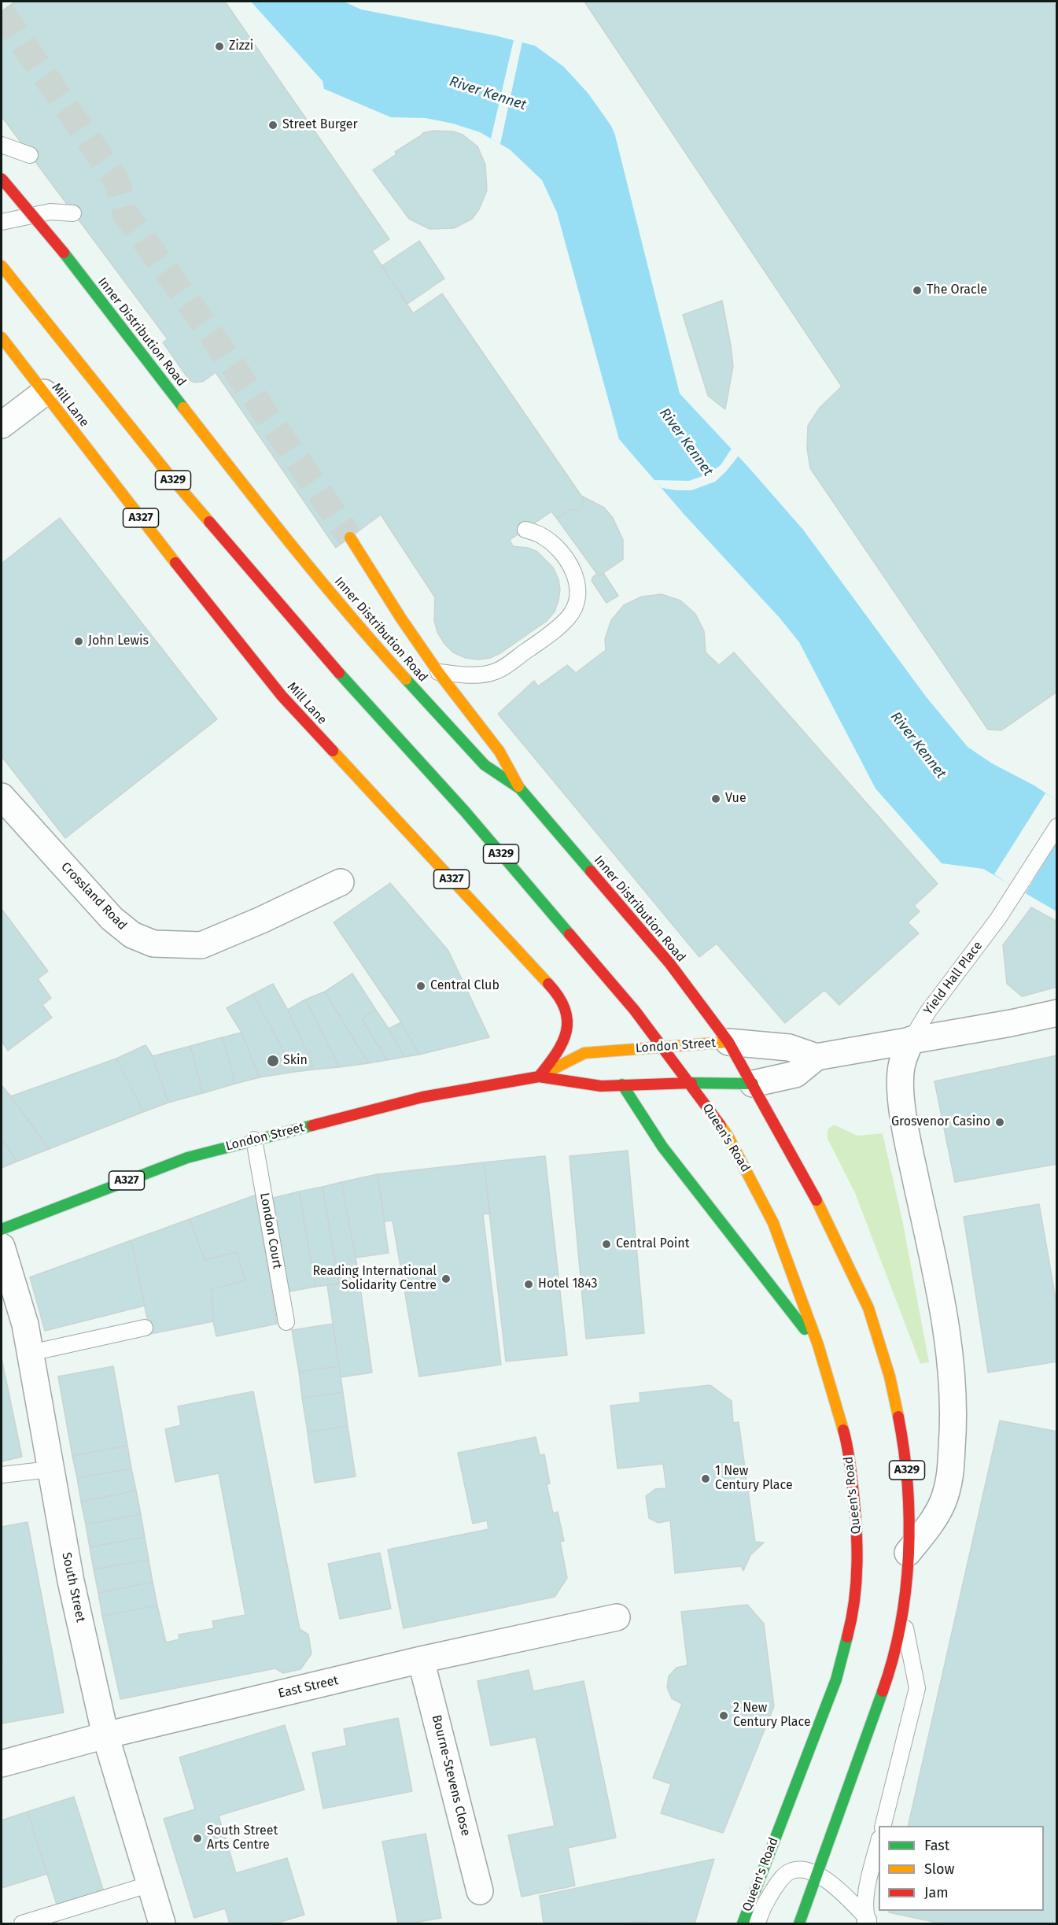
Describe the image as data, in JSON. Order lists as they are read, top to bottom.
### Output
{
  "streets": {
    "main road": [
      "Inner Distribution Road",
      "Mill Lane",
      "A329",
      "A327",
      "London Street",
      "Queen's Road"
    ],
    "street": [
      "Crossland Road",
      "South Street",
      "East Street",
      "Bourne-Stevens Close"
    ],
    "lane": ["Yield Hall Place", "London Court"]
  },
  "crossings": [
    ["Inner Distribution Road", "A329"],
    ["Inner Distribution Road", "London Street"],
    ["Mill Lane", "London Street"],
    ["A329", "London Street"],
    ["A329", "Queen's Road"],
    ["Yield Hall Place", "London Street"],
    ["London Street", "Queen's Road"],
    ["London Street", "London Court"],
    ["South Street", "East Street"],
    ["East Street", "Bourne-Stevens Close"]
  ],
  "water": ["River Kennet"],
  "places": [
    "Zizzi",
    "Street Burger",
    "The Oracle",
    "John Lewis",
    "Vue",
    "Central Club",
    "Skin",
    "Grosvenor Casino",
    "Central Point",
    "Reading International Solidarity Centre",
    "Hotel 1843",
    "1 New Century Place",
    "2 New Century Place",
    "South Street Arts Centre"
  ],
  "legend": ["Fast", "Slow", "Jam"]
}
